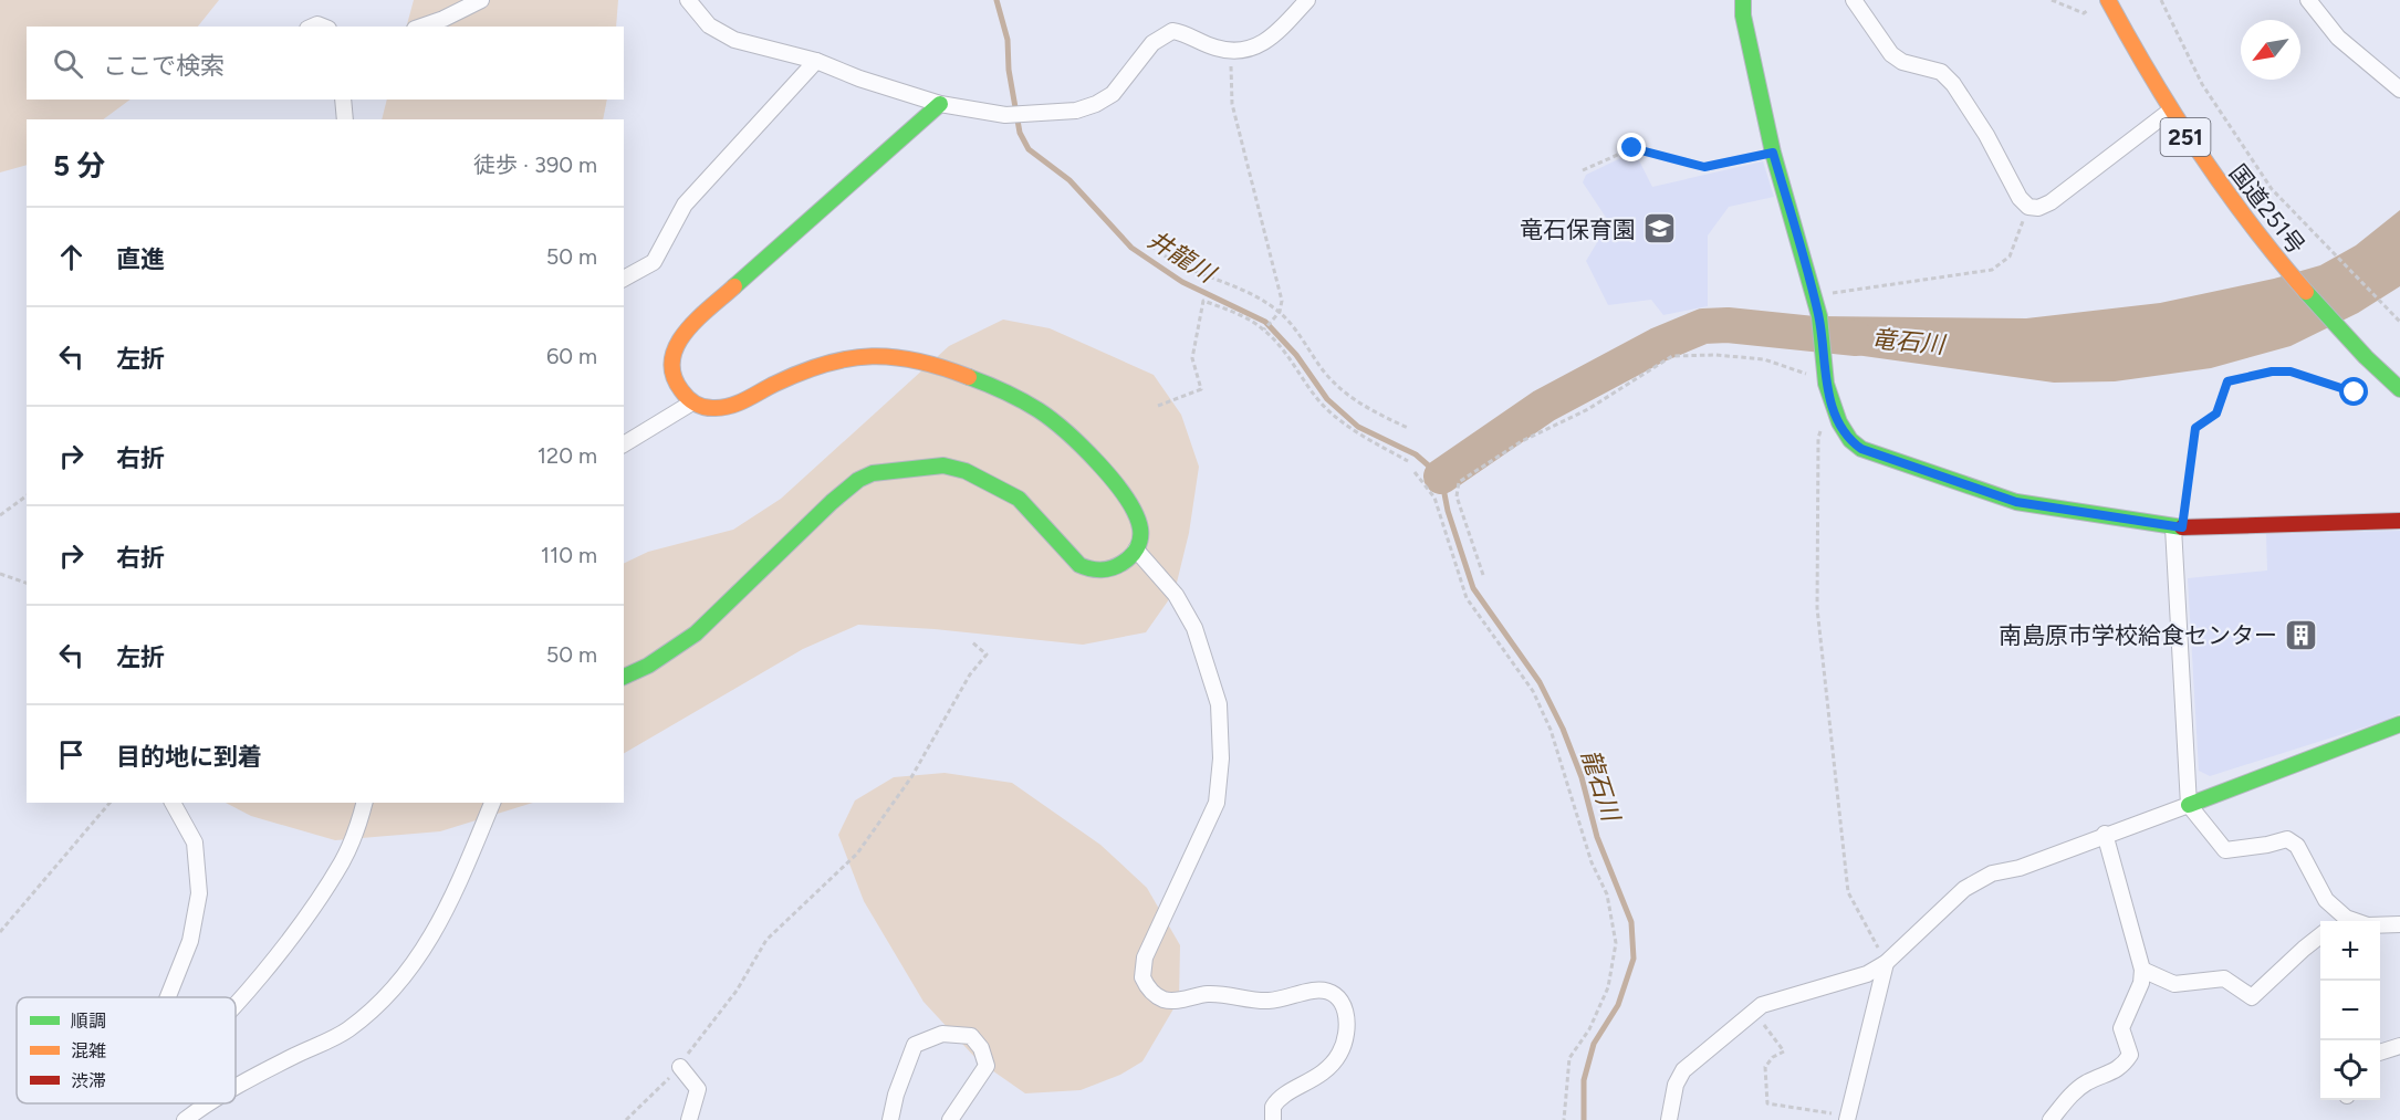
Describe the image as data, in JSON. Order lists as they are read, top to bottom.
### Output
{
  "streets": {
    "main road": ["251", "国道251号"]
  },
  "water": ["井龍川", "竜石川", "龍石川"],
  "places": {
    "school or university": ["竜石保育園"],
    "building": ["南島原市学校給食センター"]
  },
  "legend": ["順調", "混雑", "渋滞"],
  "north": "bottom left",
  "page": {
    "search": "ここで検索",
    "heading": ["5 分", "徒歩 · 390 m"],
    "list": [
      ["直進", "50 m"],
      ["左折", "60 m"],
      ["右折", "120 m"],
      ["右折", "110 m"],
      ["左折", "50 m"],
      "目的地に到着"
    ],
    "map_buttons": ["+", "−"]
  }
}
